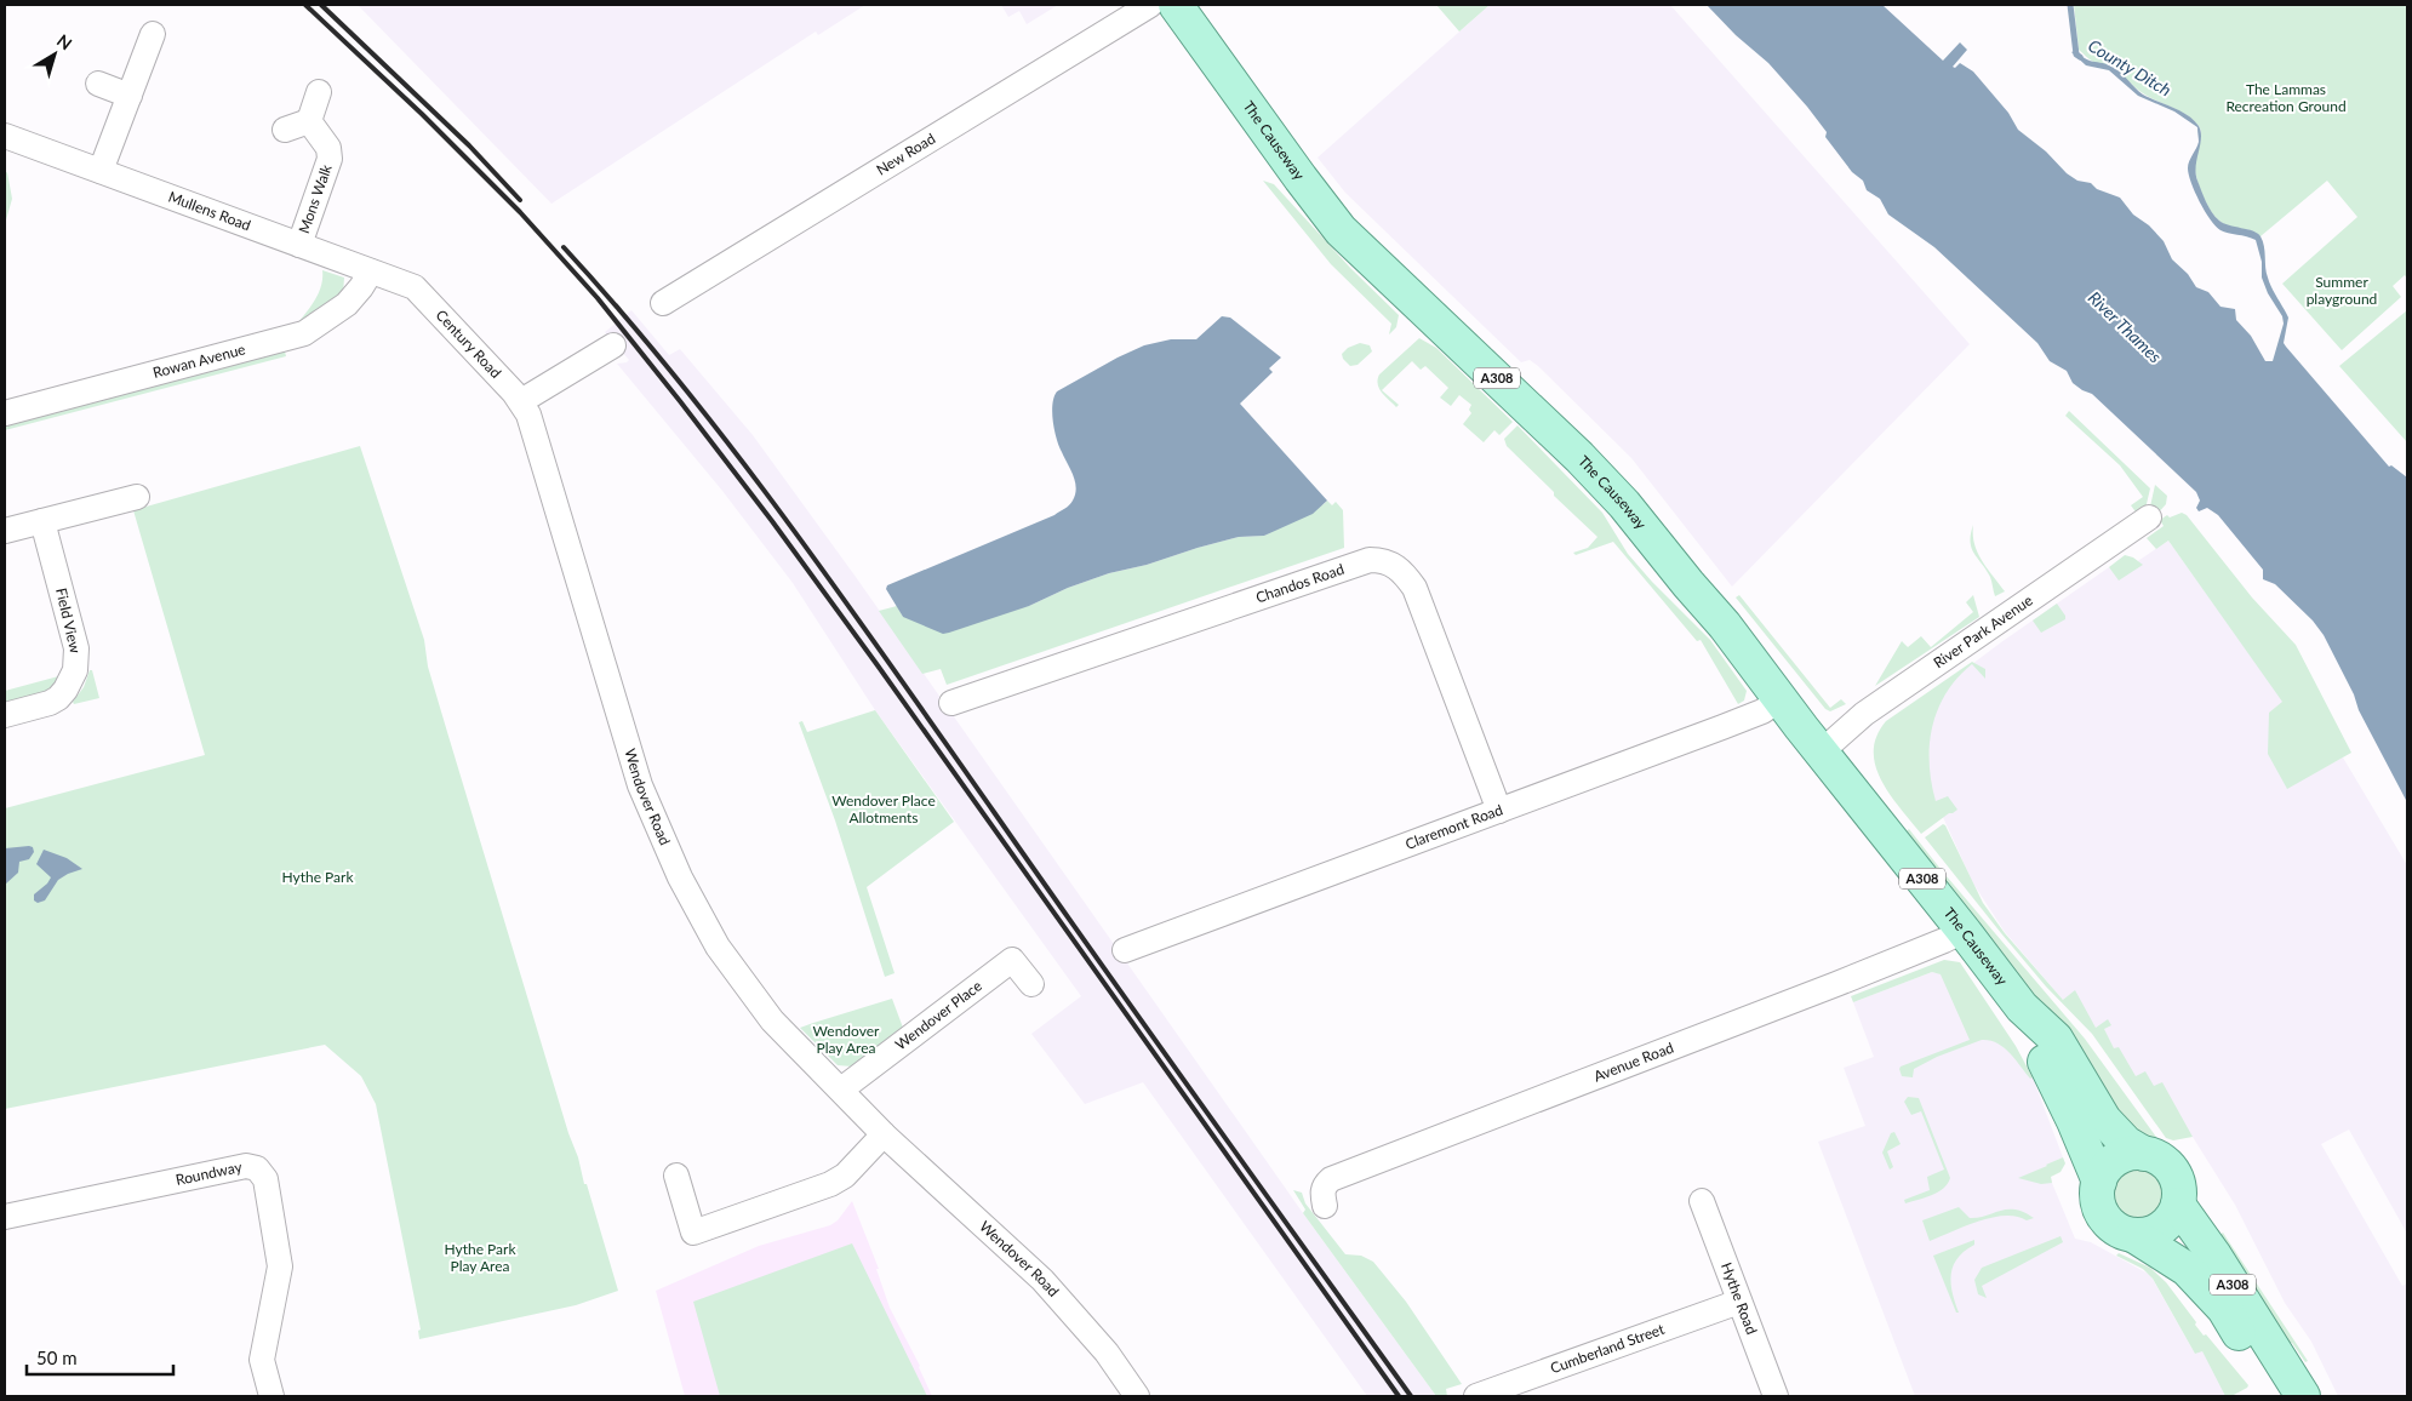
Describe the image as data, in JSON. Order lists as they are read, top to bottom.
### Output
{
  "streets": {
    "main road": ["The Causeway", "A308"],
    "street": [
      "New Road",
      "Mons Walk",
      "Mullens Road",
      "Century Road",
      "Rowan Avenue",
      "Chandos Road",
      "Field View",
      "River Park Avenue",
      "Wendover Road",
      "Claremont Road",
      "Wendover Place",
      "Avenue Road",
      "Roundway",
      "Hythe Road",
      "Cumberland Street"
    ]
  },
  "crossings": [
    ["The Causeway", "A308"],
    ["The Causeway", "River Park Avenue"],
    ["The Causeway", "Claremont Road"],
    ["The Causeway", "Avenue Road"],
    ["Mons Walk", "Mullens Road"],
    ["Mullens Road", "Century Road"],
    ["Mullens Road", "Rowan Avenue"],
    ["Century Road", "Wendover Road"],
    ["Chandos Road", "Claremont Road"],
    ["Wendover Road", "Wendover Place"],
    ["Hythe Road", "Cumberland Street"]
  ],
  "water": ["County Ditch", "River Thames"],
  "parks": [
    "The Lammas Recreation Ground",
    "Summer playground",
    "Wendover Place Allotments",
    "Hythe Park",
    "Wendover Play Area",
    "Hythe Park Play Area"
  ],
  "scale_bar": "50 m",
  "north": "top right"
}
